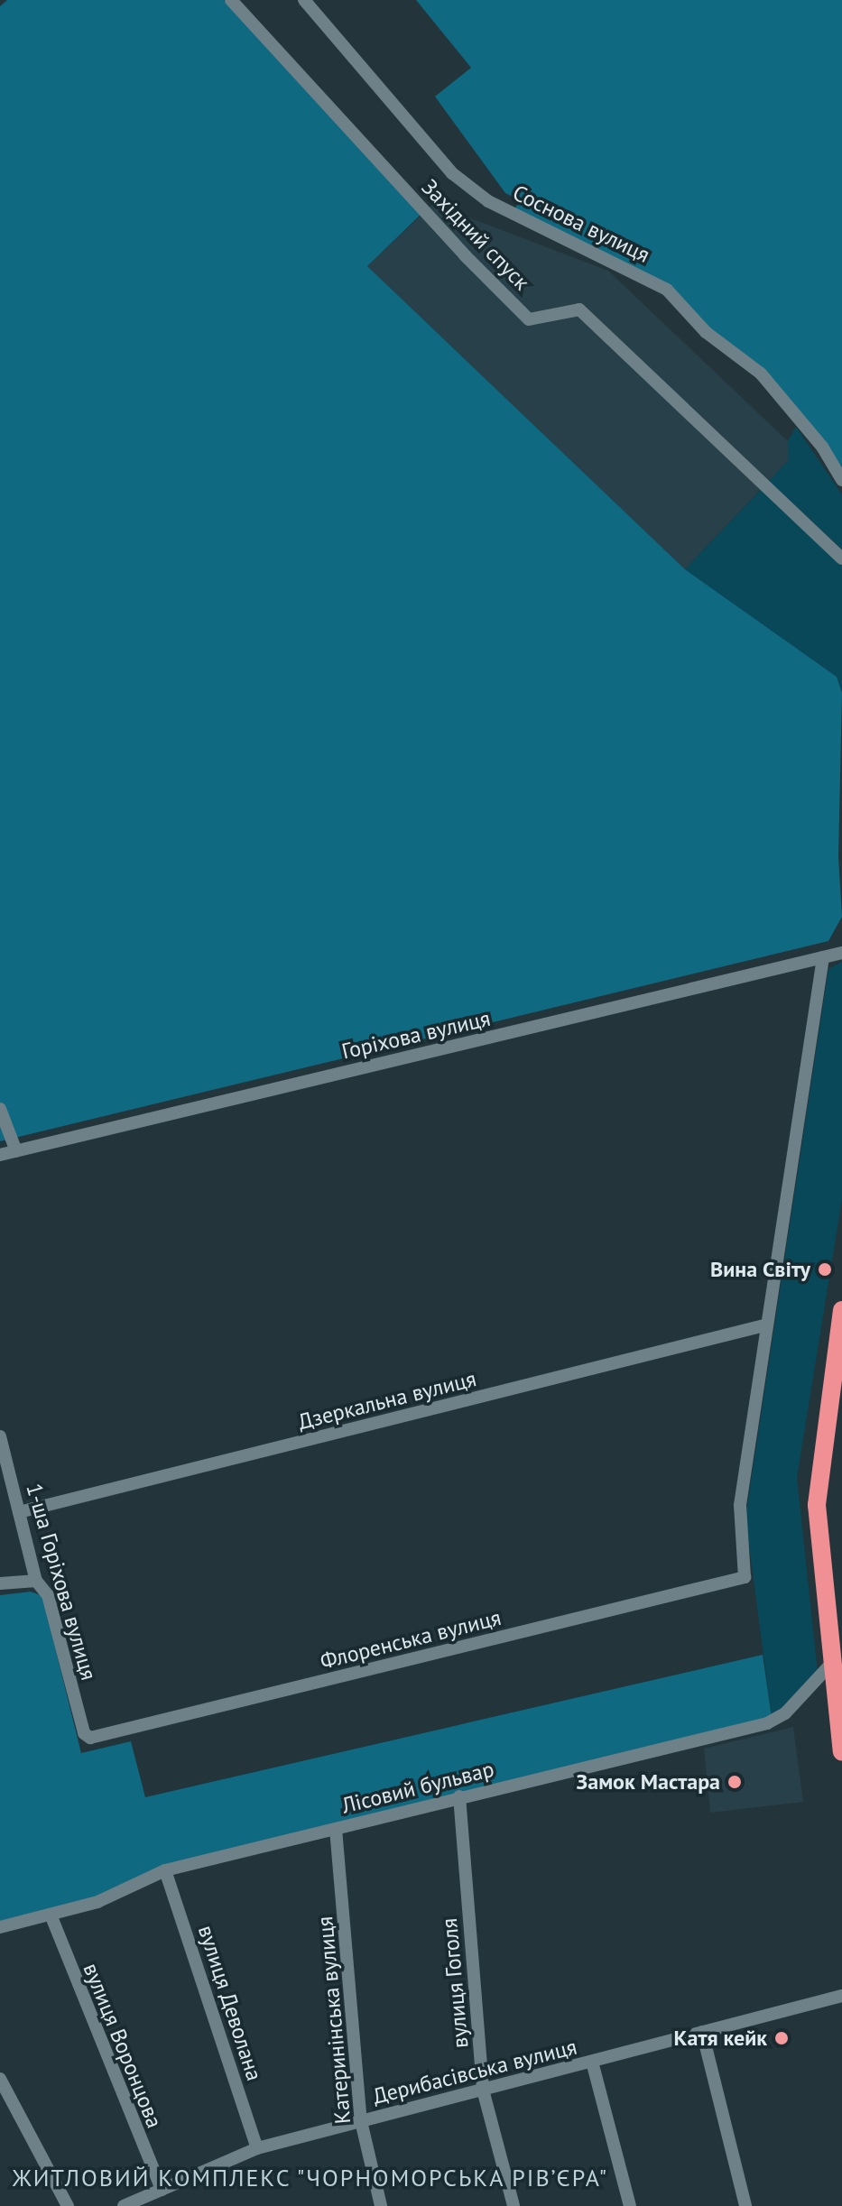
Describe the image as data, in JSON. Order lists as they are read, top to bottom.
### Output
{
  "streets": {
    "street": [
      "Соснова вулиця",
      "Західний спуск",
      "Горіхова вулиця",
      "Дзеркальна вулиця",
      "1-ша Горіхова вулиця",
      "Флоренська вулиця",
      "Лісовий бульвар",
      "вулиця Гоголя",
      "вулиця Деволана",
      "Катеринінська вулиця",
      "вулиця Воронцова",
      "Дерибасівська вулиця"
    ]
  },
  "crossings": [
    ["Дзеркальна вулиця", "1-ша Горіхова вулиця"],
    ["Дзеркальна вулиця", "Флоренська вулиця"],
    ["1-ша Горіхова вулиця", "Флоренська вулиця"],
    ["Лісовий бульвар", "вулиця Гоголя"],
    ["Лісовий бульвар", "вулиця Деволана"],
    ["Лісовий бульвар", "Катеринінська вулиця"],
    ["Лісовий бульвар", "вулиця Воронцова"],
    ["вулиця Гоголя", "Дерибасівська вулиця"],
    ["вулиця Деволана", "Дерибасівська вулиця"],
    ["Катеринінська вулиця", "Дерибасівська вулиця"],
    ["вулиця Воронцова", "Дерибасівська вулиця"]
  ],
  "districts": ["ЖИТЛОВИЙ КОМПЛЕКС \"ЧОРНОМОРСЬКА РІВ’ЄРА\""],
  "places": ["Вина Світу", "Замок Мастара", "Катя кейк"]
}
